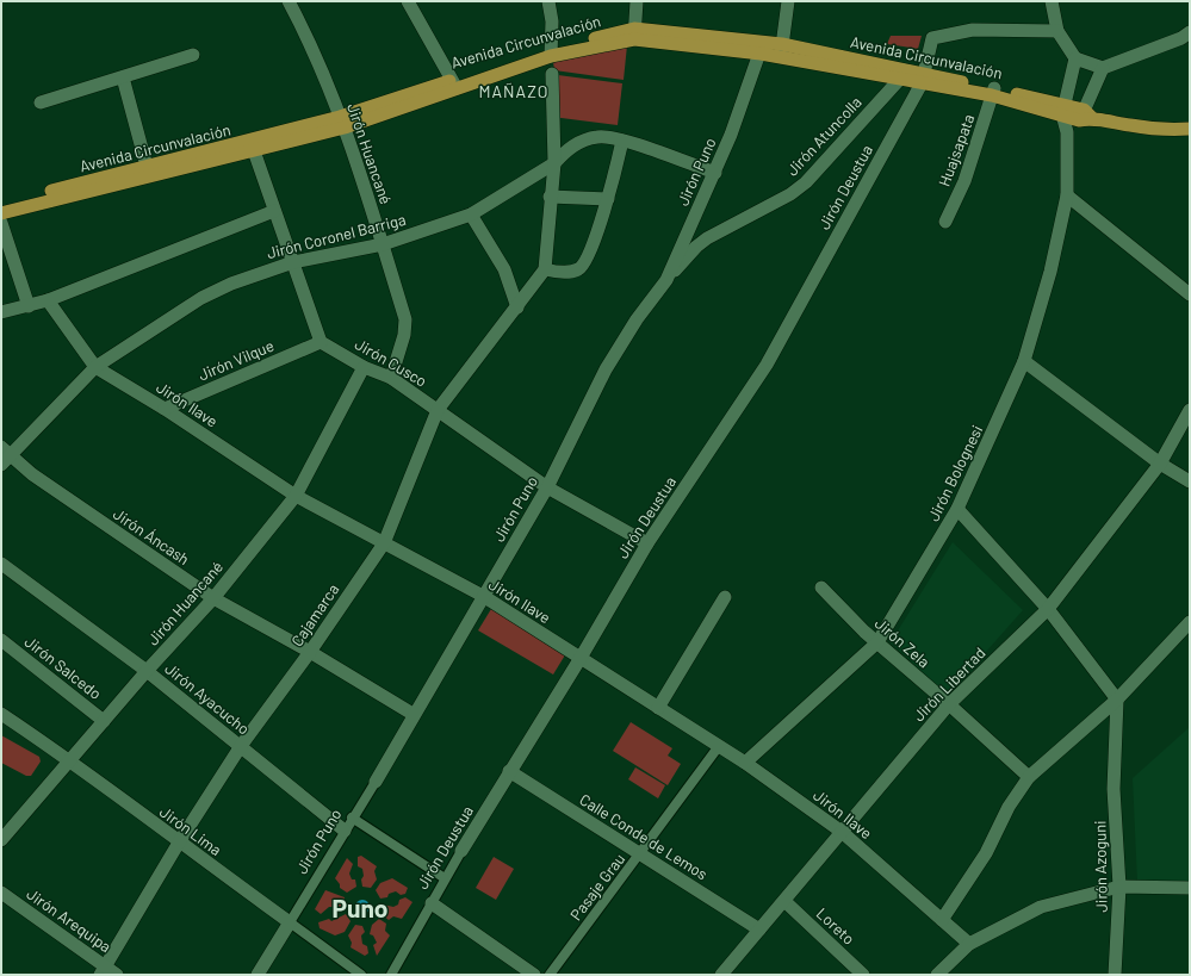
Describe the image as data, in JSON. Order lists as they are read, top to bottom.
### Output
{
  "streets": {
    "highway": ["Avenida Circunvalación"],
    "street": [
      "Jirón Atuncolla",
      "Huajsapata",
      "Jirón Huancané",
      "Jirón Puno",
      "Jirón Deustua",
      "Jirón Coronel Barriga",
      "Jirón Vilque",
      "Jirón Cusco",
      "Jirón Ilave",
      "Jirón Bolognesi",
      "Jirón Áncash",
      "Cajamarca",
      "Jirón Zela",
      "Jirón Salcedo",
      "Jirón Libertad",
      "Jirón Ayacucho",
      "Jirón Lima",
      "Calle Conde de Lemos",
      "Jirón Azoguni",
      "Pasaje Grau",
      "Jirón Arequipa",
      "Loreto"
    ]
  },
  "crossings": [
    ["Avenida Circunvalación", "Jirón Atuncolla"],
    ["Avenida Circunvalación", "Huajsapata"],
    ["Avenida Circunvalación", "Jirón Huancané"],
    ["Avenida Circunvalación", "Jirón Puno"],
    ["Avenida Circunvalación", "Jirón Deustua"],
    ["Avenida Circunvalación", "Jirón Bolognesi"],
    ["Jirón Atuncolla", "Jirón Puno"],
    ["Jirón Huancané", "Jirón Coronel Barriga"],
    ["Jirón Huancané", "Jirón Cusco"],
    ["Jirón Huancané", "Jirón Ilave"],
    ["Jirón Huancané", "Jirón Áncash"],
    ["Jirón Huancané", "Jirón Salcedo"],
    ["Jirón Huancané", "Jirón Ayacucho"],
    ["Jirón Huancané", "Jirón Lima"],
    ["Jirón Puno", "Jirón Coronel Barriga"],
    ["Jirón Puno", "Jirón Cusco"],
    ["Jirón Puno", "Jirón Ilave"],
    ["Jirón Puno", "Jirón Áncash"],
    ["Jirón Puno", "Jirón Ayacucho"],
    ["Jirón Puno", "Jirón Lima"],
    ["Jirón Deustua", "Jirón Cusco"],
    ["Jirón Deustua", "Jirón Ilave"],
    ["Jirón Deustua", "Calle Conde de Lemos"],
    ["Jirón Coronel Barriga", "Jirón Ilave"],
    ["Jirón Coronel Barriga", "Jirón Áncash"],
    ["Jirón Vilque", "Jirón Cusco"],
    ["Jirón Vilque", "Jirón Ilave"],
    ["Jirón Cusco", "Cajamarca"],
    ["Jirón Ilave", "Jirón Bolognesi"],
    ["Jirón Ilave", "Cajamarca"],
    ["Jirón Ilave", "Jirón Libertad"],
    ["Jirón Ilave", "Pasaje Grau"],
    ["Jirón Bolognesi", "Jirón Zela"],
    ["Jirón Áncash", "Cajamarca"],
    ["Cajamarca", "Jirón Ayacucho"],
    ["Cajamarca", "Jirón Lima"],
    ["Cajamarca", "Jirón Arequipa"],
    ["Jirón Zela", "Jirón Libertad"],
    ["Jirón Libertad", "Calle Conde de Lemos"],
    ["Jirón Libertad", "Loreto"],
    ["Calle Conde de Lemos", "Pasaje Grau"]
  ],
  "districts": ["MAÑAZO", "Puno"]
}
